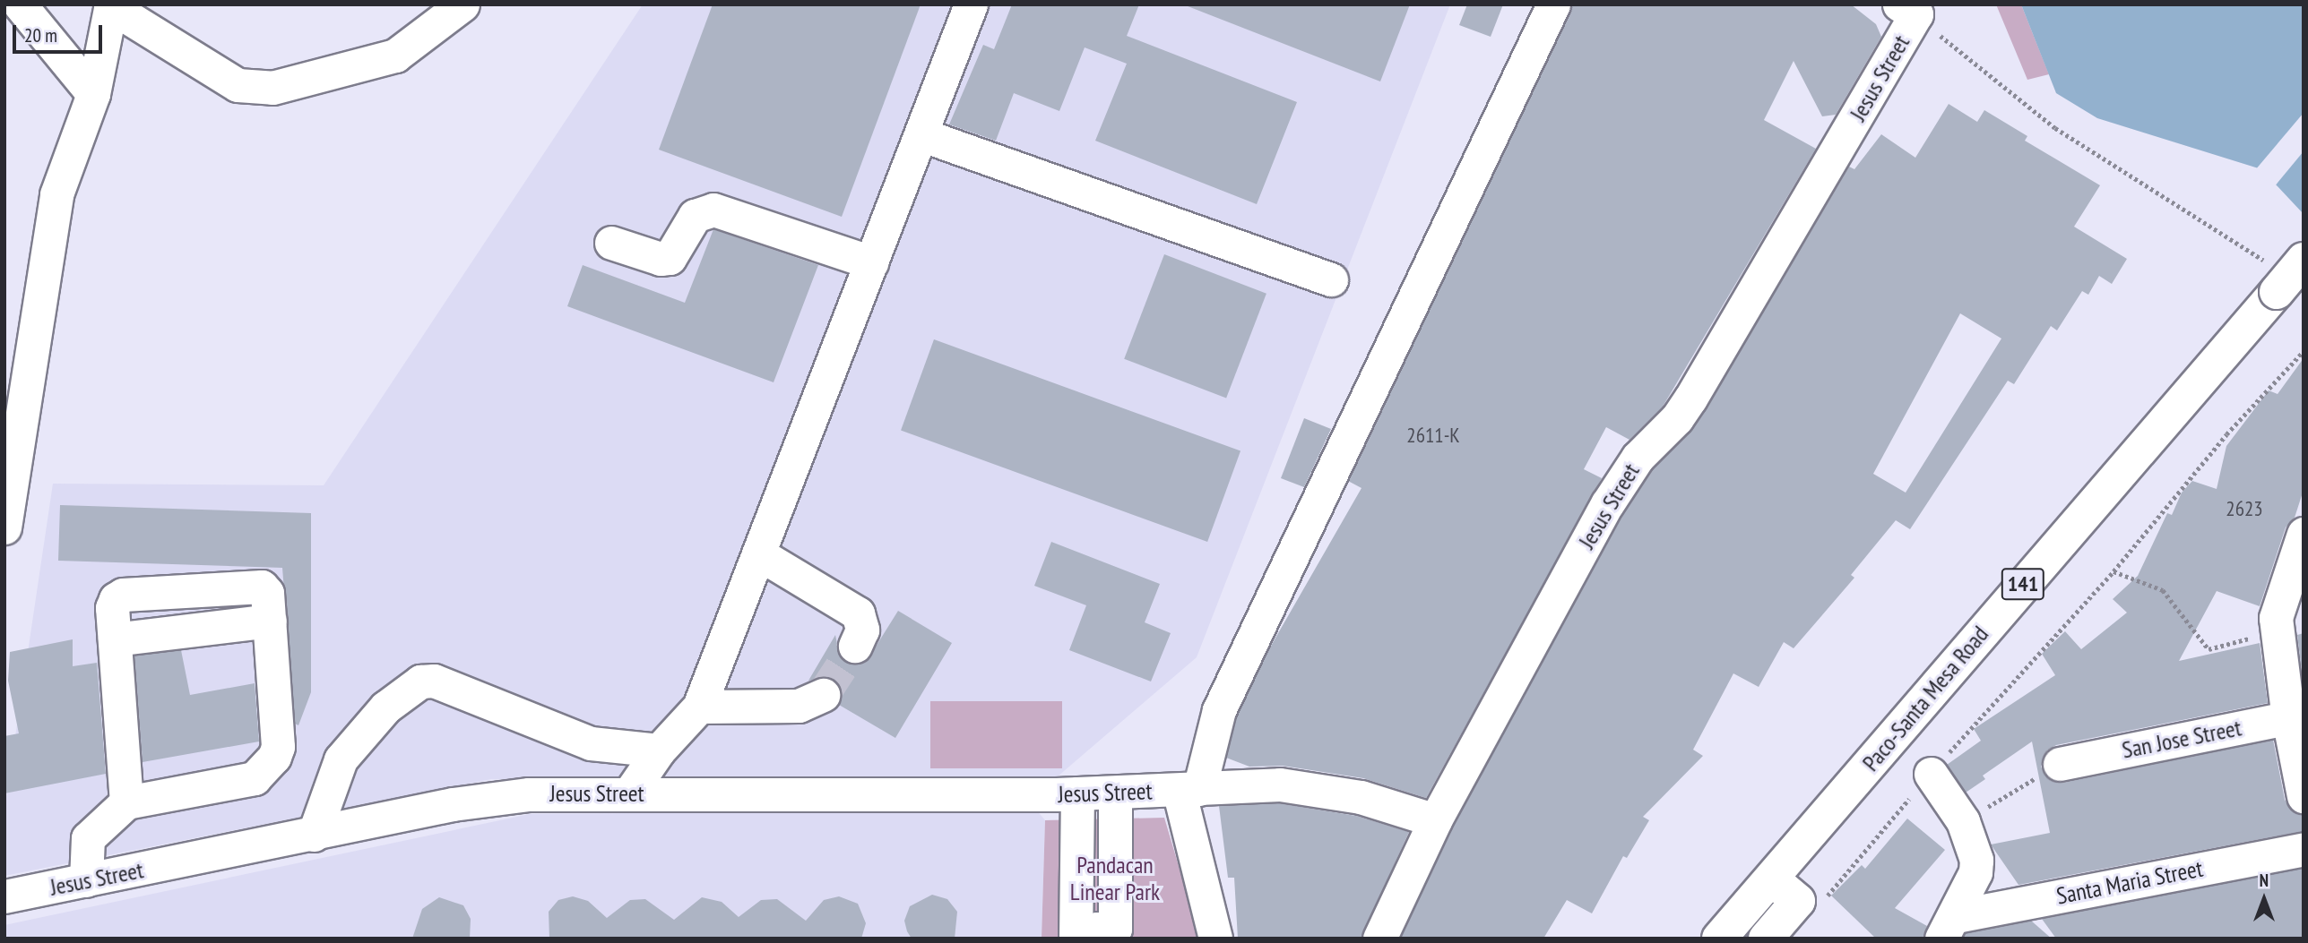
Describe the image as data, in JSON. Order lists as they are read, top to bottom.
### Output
{
  "streets": {
    "main road": ["141", "Paco-Santa Mesa Road"],
    "street": ["Jesus Street", "San Jose Street", "Santa Maria Street"]
  },
  "parks": ["Pandacan Linear Park"],
  "house_numbers": ["2611-K", "2623"],
  "scale_bar": "20 m",
  "north": "top"
}
